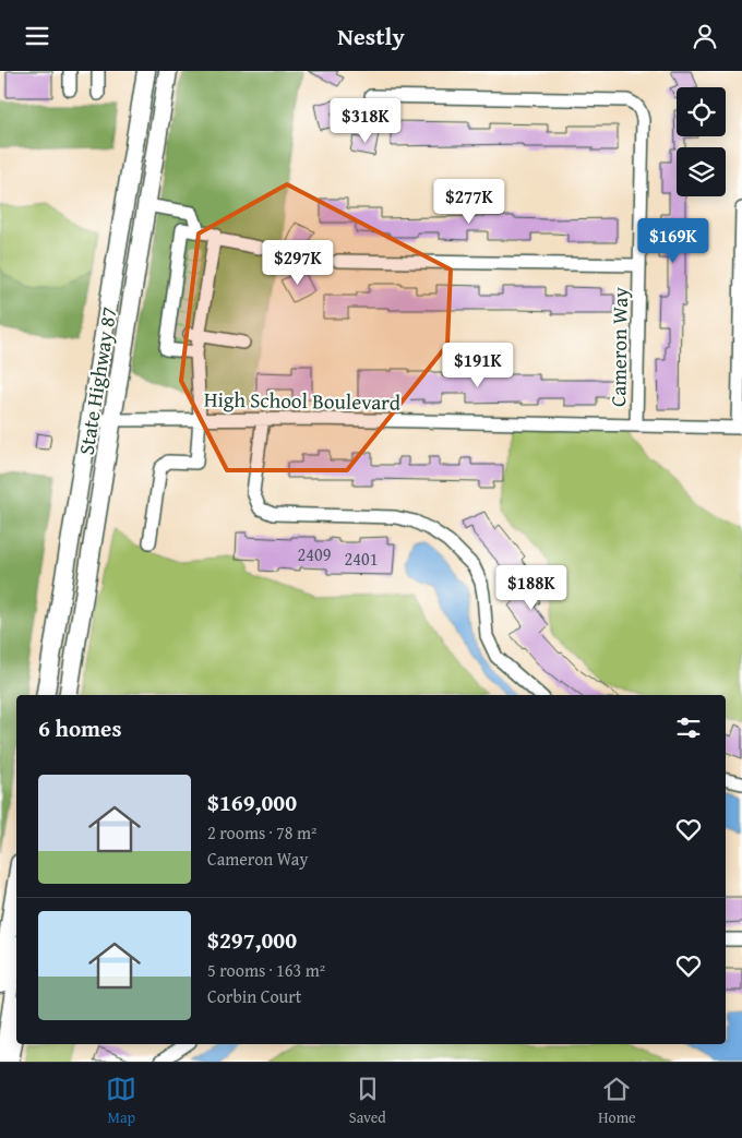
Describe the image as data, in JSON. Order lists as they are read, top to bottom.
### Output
{
  "streets": {
    "highway": ["State Highway 87"],
    "street": ["Cameron Way", "High School Boulevard"]
  },
  "crossings": [
    ["Cameron Way", "High School Boulevard"],
    ["State Highway 87", "High School Boulevard"]
  ],
  "house_numbers": ["2409", "2401"],
  "page": {
    "header": "Nestly",
    "price": [
      "$318K",
      "$277K",
      "$169K",
      "$297K",
      "$191K",
      "$188K"
    ],
    "heading": "6 homes",
    "list": [
      {
        "name": "$169,000",
        "note": "2 rooms · 78 m² · Cameron Way"
      },
      {
        "name": "$297,000",
        "note": "5 rooms · 163 m² · Corbin Court"
      }
    ],
    "tabs": ["Map", "Saved", "Home"]
  }
}
